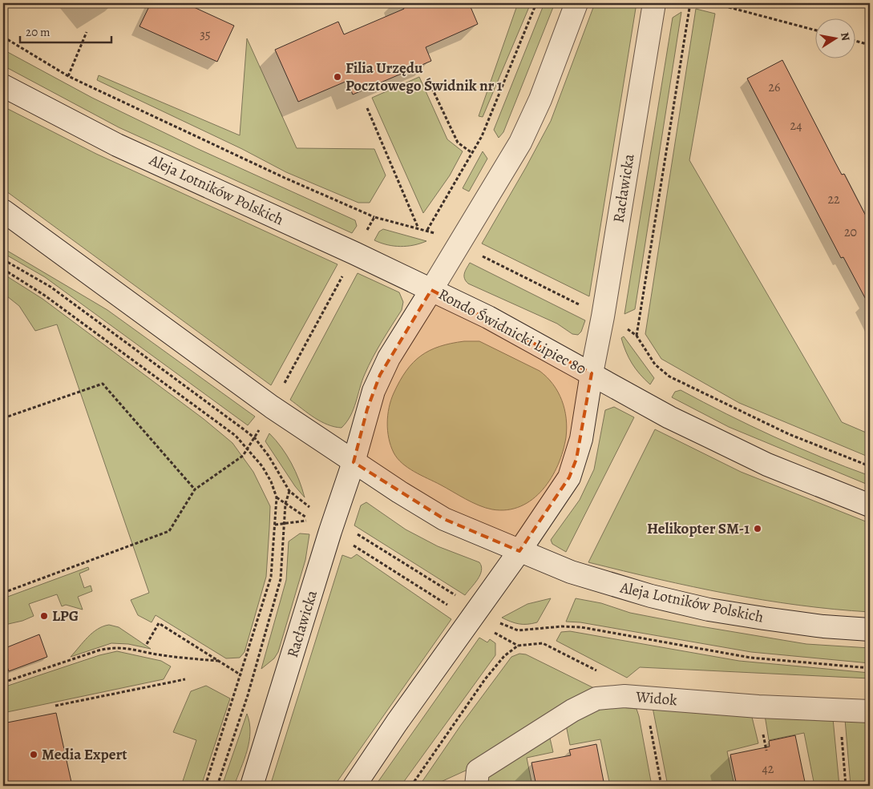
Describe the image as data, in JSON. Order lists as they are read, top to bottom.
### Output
{
  "streets": {
    "street": [
      "Racławicka",
      "Aleja Lotników Polskich",
      "Rondo Świdnicki Lipiec 80",
      "Widok"
    ]
  },
  "crossings": [
    ["Racławicka", "Rondo Świdnicki Lipiec 80"],
    ["Aleja Lotników Polskich", "Rondo Świdnicki Lipiec 80"]
  ],
  "places": [
    "Filia Urzędu Pocztowego Świdnik nr 1",
    "Helikopter SM-1",
    "LPG",
    "Media Expert"
  ],
  "house_numbers": [
    "35",
    "26",
    "24",
    "22",
    "20",
    "42"
  ],
  "scale_bar": "20 m",
  "north": "right"
}
